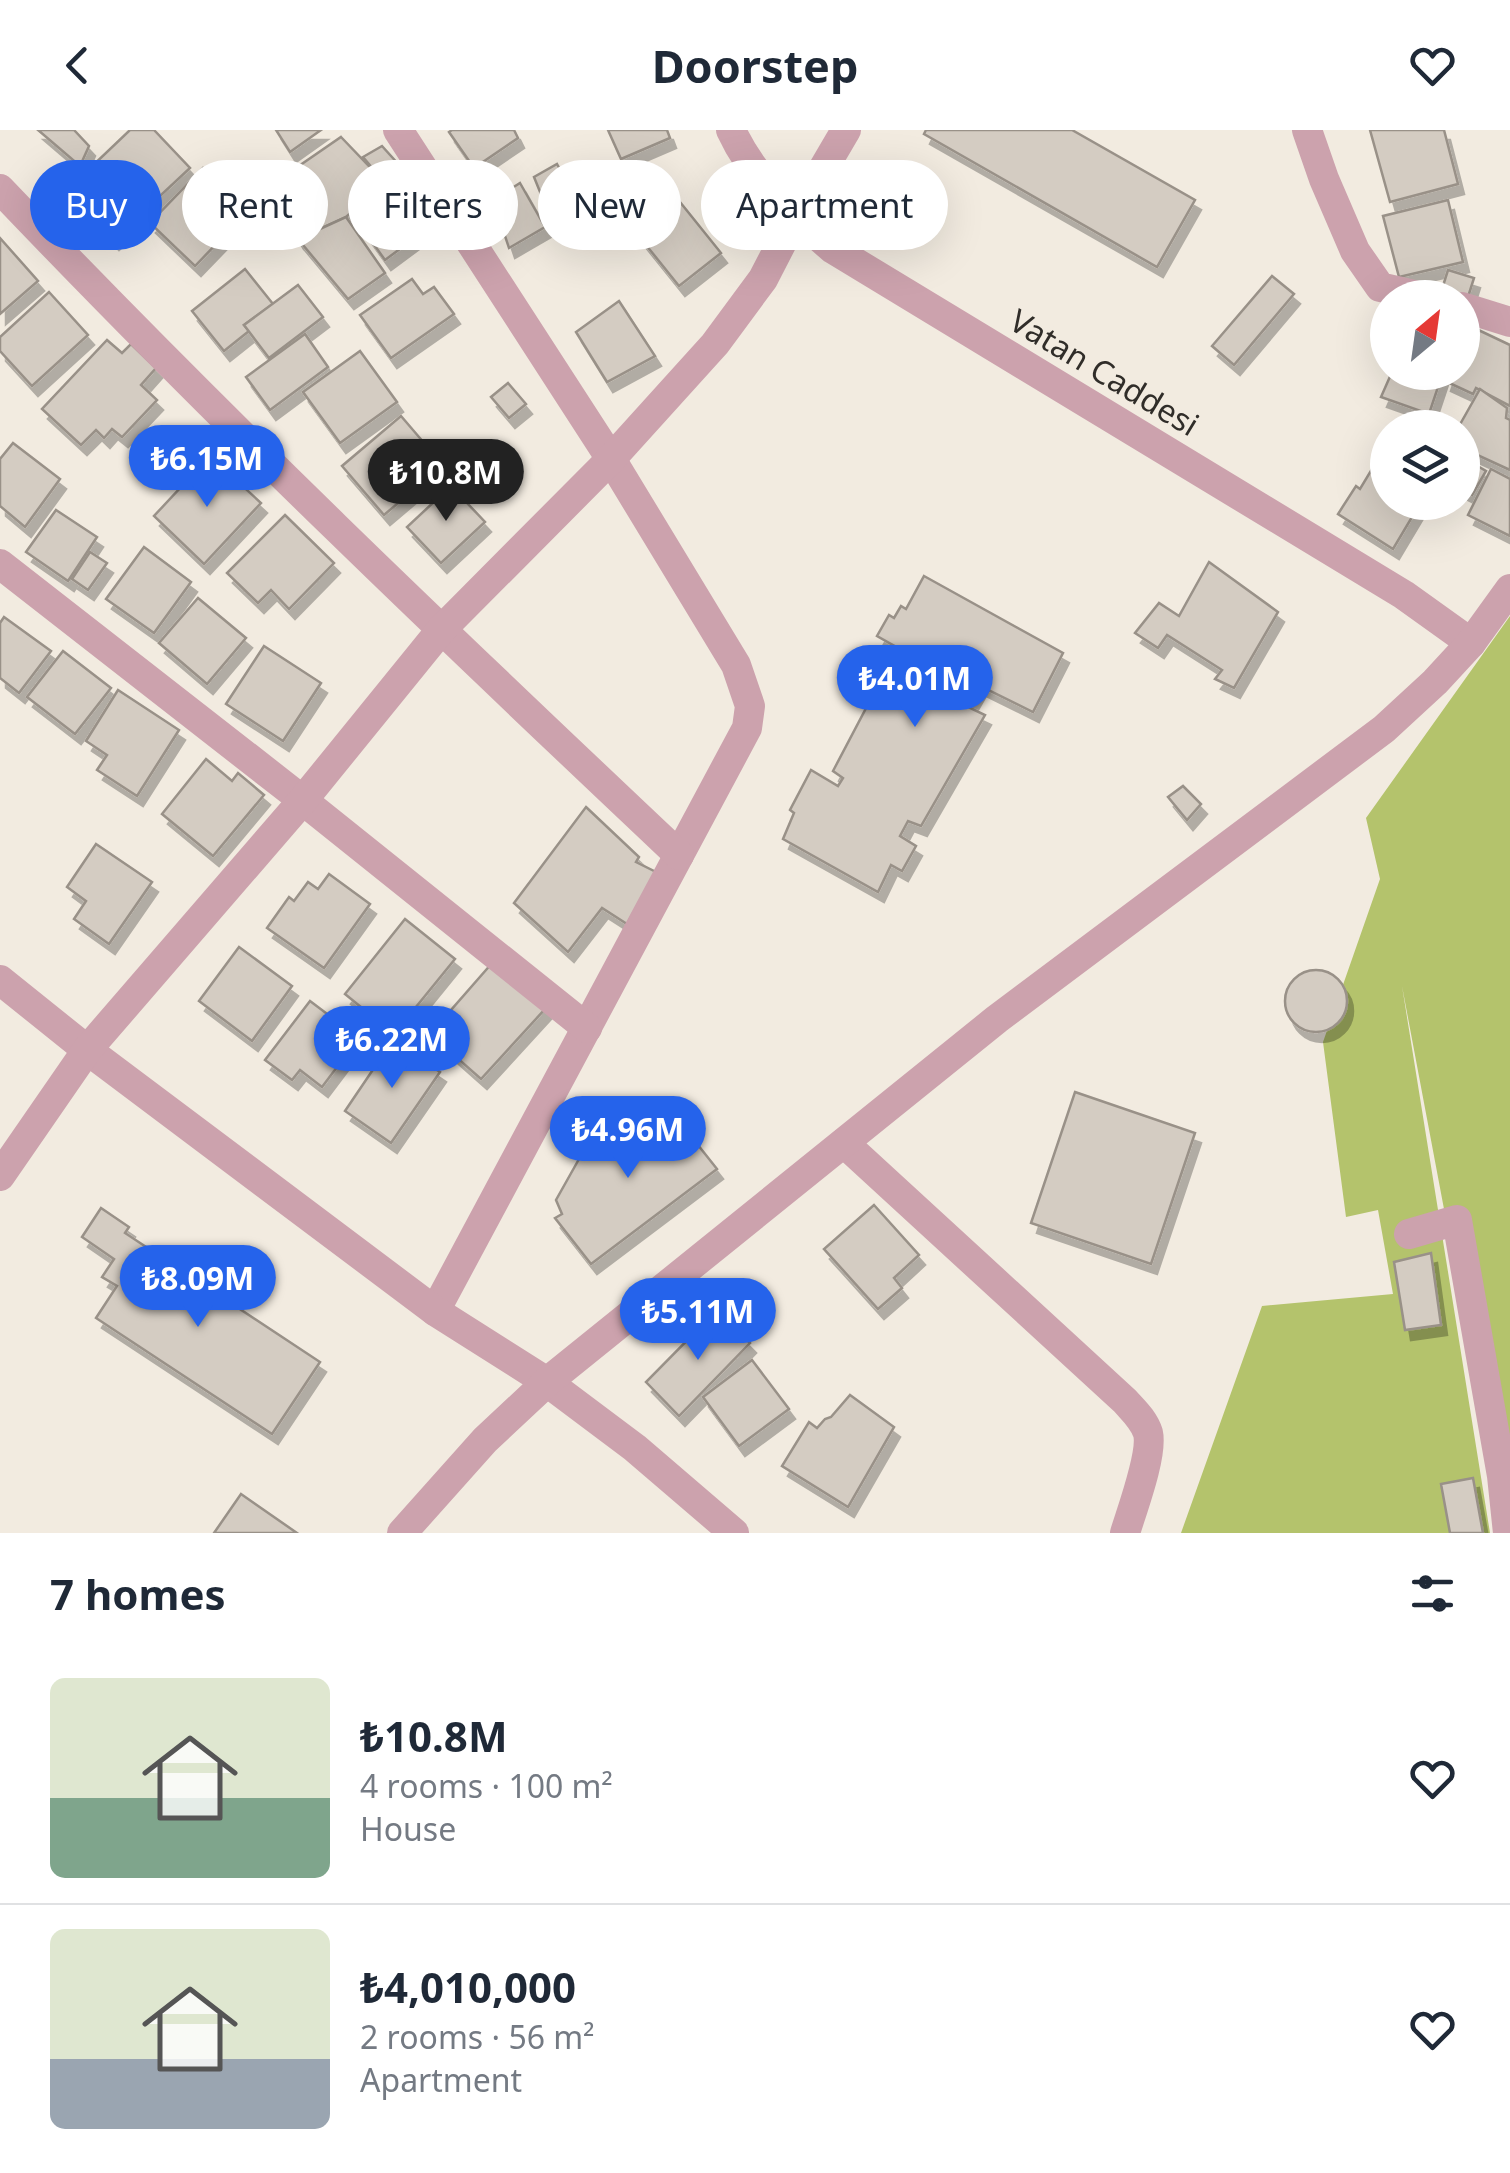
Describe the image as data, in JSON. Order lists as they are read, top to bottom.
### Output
{
  "streets": {
    "street": ["Vatan Caddesi"]
  },
  "north": "top right",
  "page": {
    "header": "Doorstep",
    "chip": [
      "Buy",
      "Rent",
      "Filters",
      "New",
      "Apartment"
    ],
    "price": [
      "₺6.15M",
      "₺10.8M",
      "₺4.01M",
      "₺6.22M",
      "₺4.96M",
      "₺8.09M",
      "₺5.11M"
    ],
    "heading": "7 homes",
    "list": [
      {
        "name": "₺10.8M",
        "note": "4 rooms · 100 m² · House"
      },
      {
        "name": "₺4,010,000",
        "note": "2 rooms · 56 m² · Apartment"
      }
    ]
  }
}
